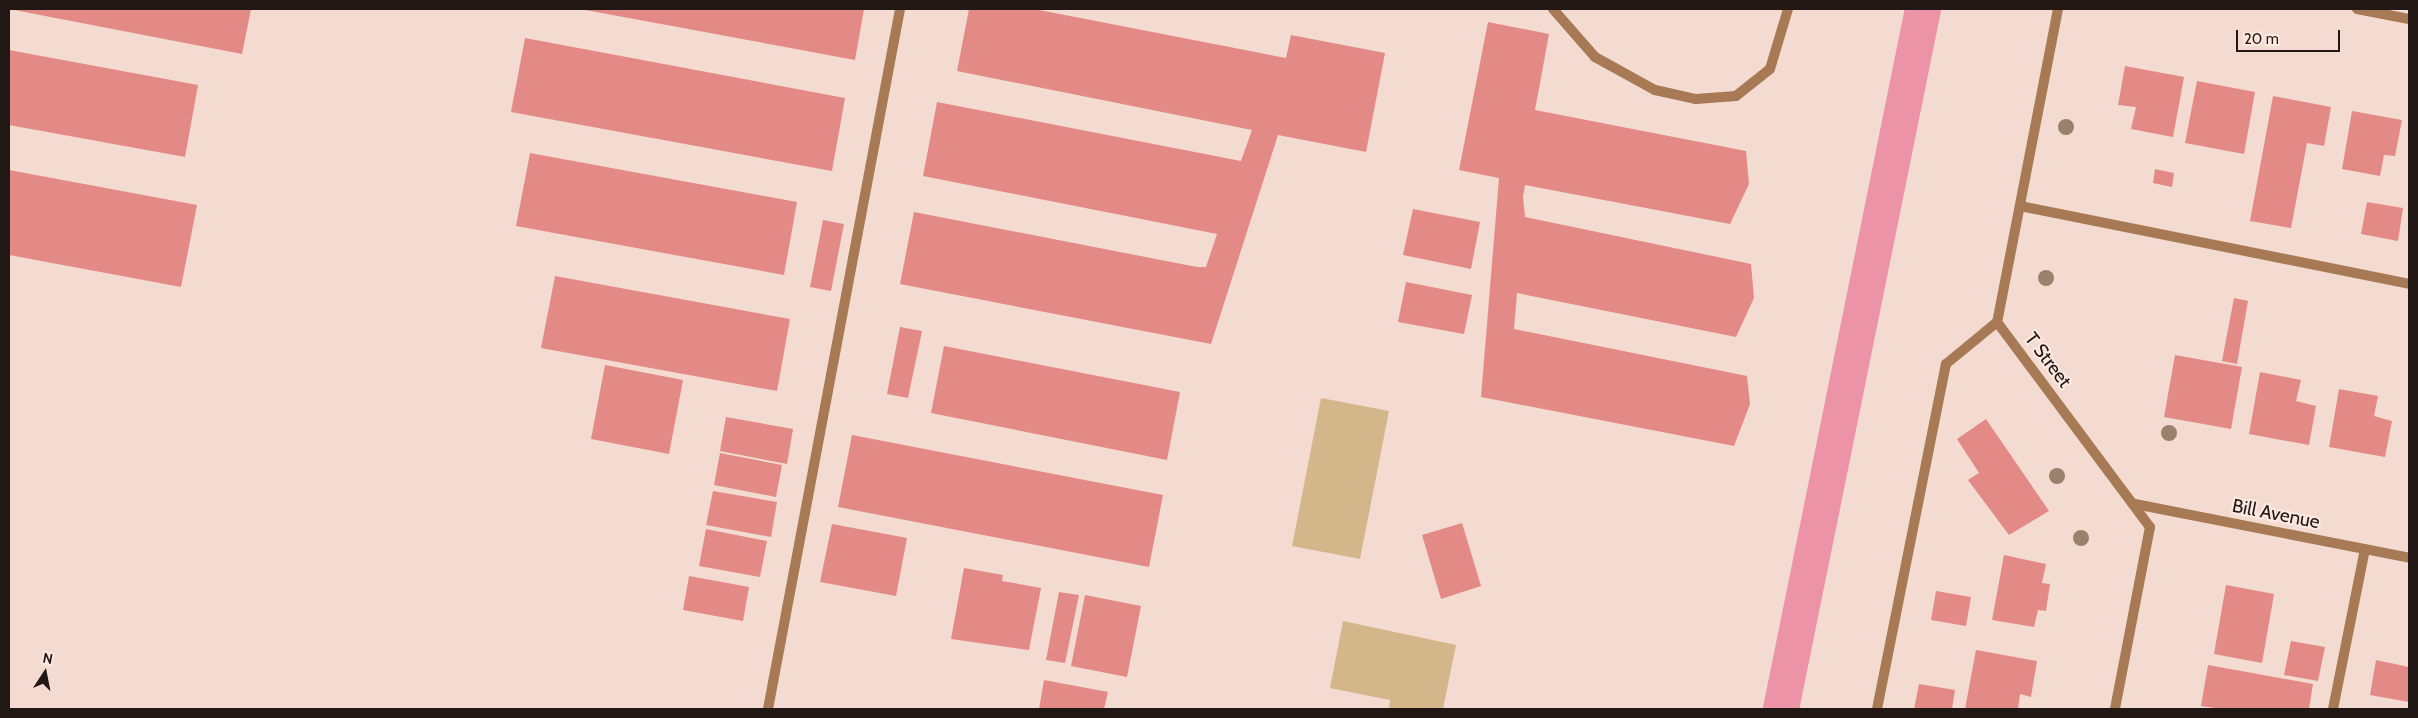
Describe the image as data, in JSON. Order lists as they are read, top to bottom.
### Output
{
  "streets": {
    "street": ["T Street", "Bill Avenue"]
  },
  "crossings": [
    ["T Street", "Bill Avenue"]
  ],
  "scale_bar": "20 m",
  "north": "top"
}
